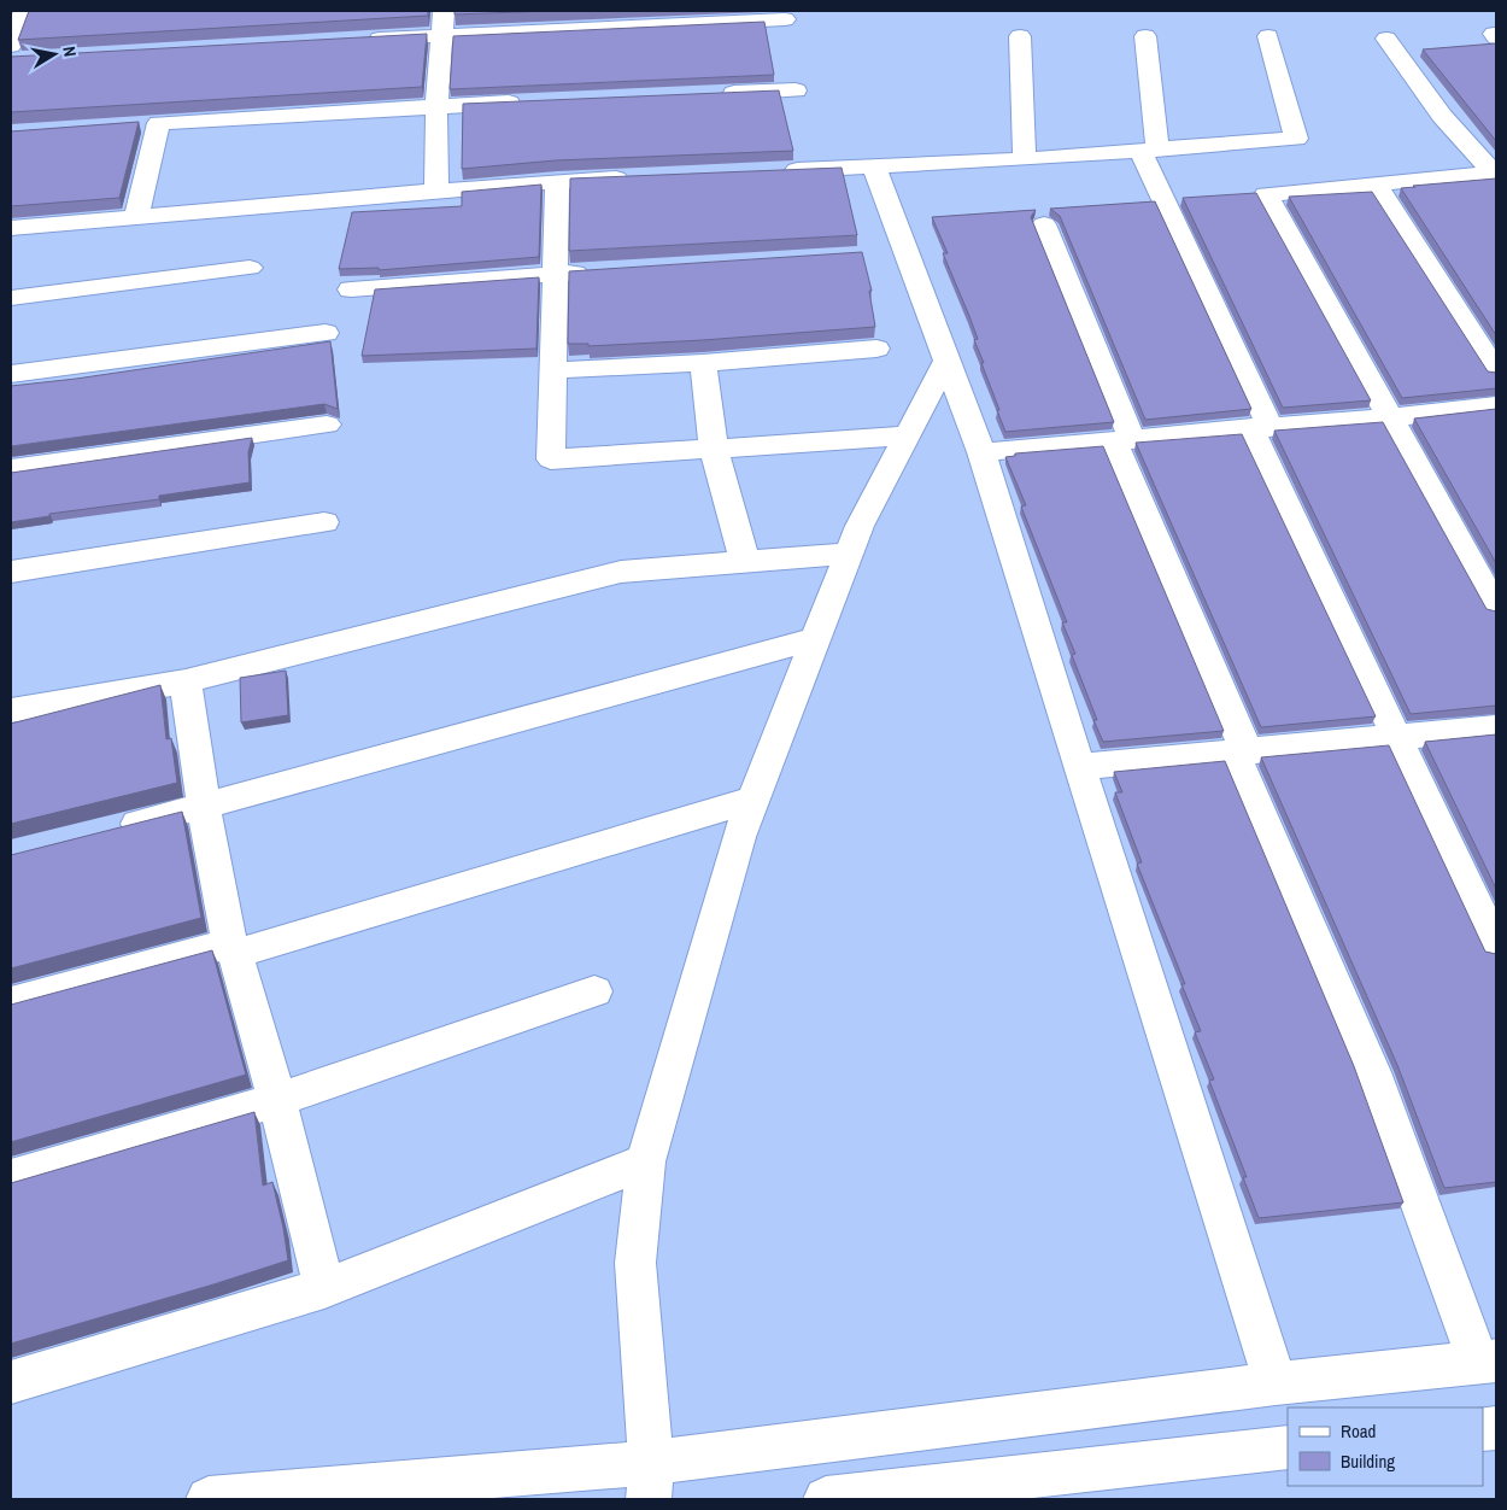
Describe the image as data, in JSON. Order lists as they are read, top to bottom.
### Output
{
  "legend": ["Road", "Building"],
  "north": "right"
}
